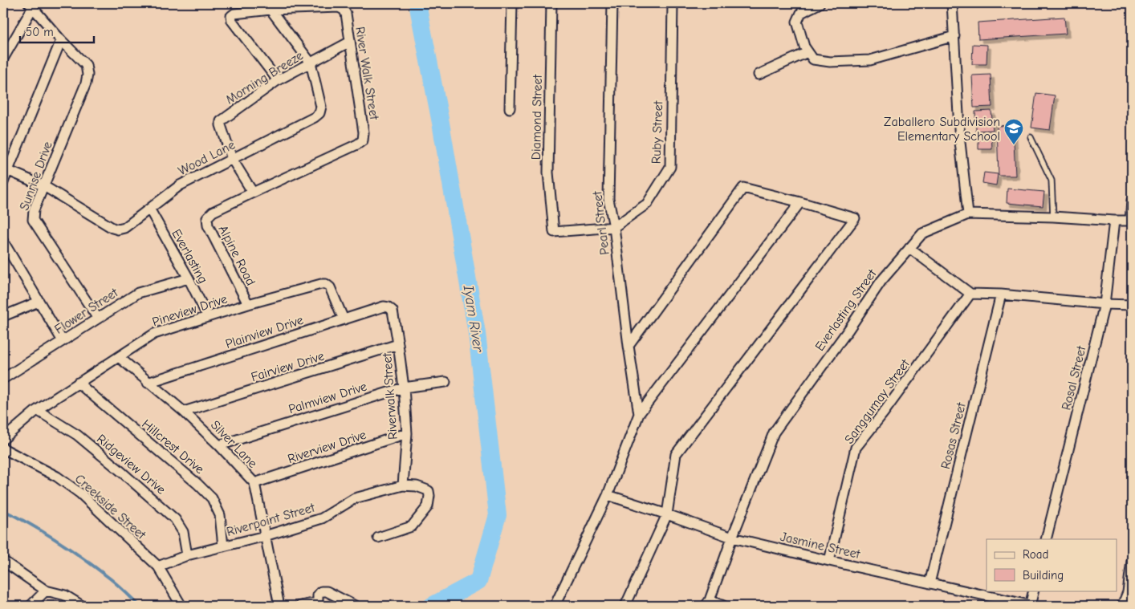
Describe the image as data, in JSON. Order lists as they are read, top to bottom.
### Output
{
  "streets": {
    "street": [
      "River Walk Street",
      "Morning Breeze",
      "Diamond Street",
      "Ruby Street",
      "Wood Lane",
      "Sunrise Drive",
      "Pearl Street",
      "Alpine Road",
      "Everlasting",
      "Pineview Drive",
      "Everlasting Street",
      "Flower Street",
      "Plainview Drive",
      "Fairview Drive",
      "Rosal Street",
      "Riverwalk Street",
      "Palmview Drive",
      "Sanggumay Street",
      "Rosas Street",
      "Silver Lane",
      "Hillcrest Drive",
      "Riverview Drive",
      "Ridgeview Drive",
      "Creekside Street",
      "Riverpoint Street",
      "Jasmine Street"
    ]
  },
  "crossings": [
    ["River Walk Street", "Morning Breeze"],
    ["River Walk Street", "Wood Lane"],
    ["River Walk Street", "Alpine Road"],
    ["Morning Breeze", "Wood Lane"],
    ["Morning Breeze", "Alpine Road"],
    ["Diamond Street", "Ruby Street"],
    ["Diamond Street", "Pearl Street"],
    ["Ruby Street", "Pearl Street"],
    ["Wood Lane", "Sunrise Drive"],
    ["Wood Lane", "Everlasting"],
    ["Sunrise Drive", "Flower Street"],
    ["Alpine Road", "Pineview Drive"],
    ["Everlasting", "Pineview Drive"],
    ["Everlasting", "Flower Street"],
    ["Pineview Drive", "Plainview Drive"],
    ["Pineview Drive", "Silver Lane"],
    ["Pineview Drive", "Hillcrest Drive"],
    ["Pineview Drive", "Ridgeview Drive"],
    ["Everlasting Street", "Rosal Street"],
    ["Everlasting Street", "Jasmine Street"],
    ["Plainview Drive", "Riverwalk Street"],
    ["Plainview Drive", "Silver Lane"],
    ["Fairview Drive", "Riverwalk Street"],
    ["Fairview Drive", "Silver Lane"],
    ["Riverwalk Street", "Palmview Drive"],
    ["Riverwalk Street", "Riverview Drive"],
    ["Riverwalk Street", "Riverpoint Street"],
    ["Palmview Drive", "Silver Lane"],
    ["Sanggumay Street", "Jasmine Street"],
    ["Rosas Street", "Jasmine Street"],
    ["Silver Lane", "Riverview Drive"],
    ["Silver Lane", "Riverpoint Street"],
    ["Hillcrest Drive", "Riverpoint Street"],
    ["Ridgeview Drive", "Riverpoint Street"],
    ["Creekside Street", "Riverpoint Street"]
  ],
  "water": ["Iyam River"],
  "places": {
    "school or university": ["Zaballero Subdivision Elementary School"]
  },
  "legend": ["Road", "Building"],
  "scale_bar": "50 m"
}
